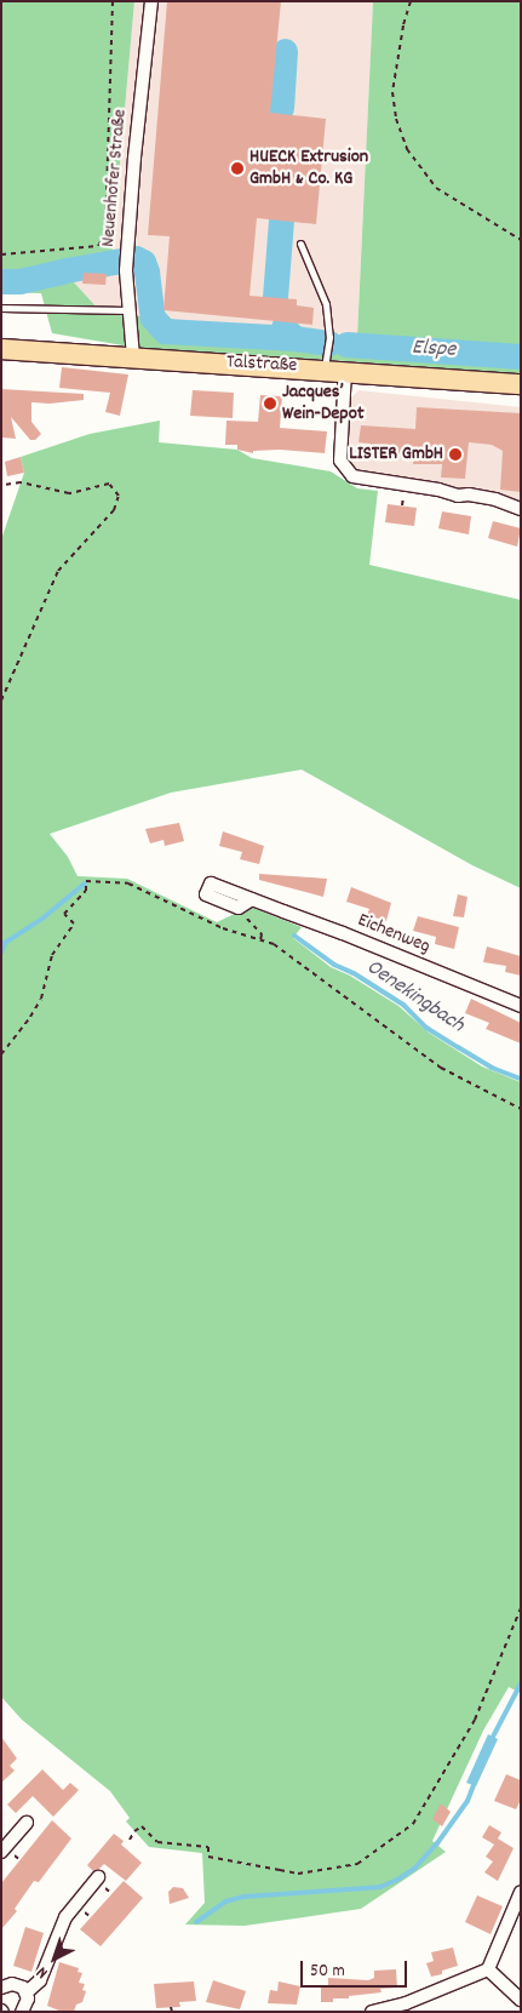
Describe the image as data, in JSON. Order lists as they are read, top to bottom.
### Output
{
  "streets": {
    "main road": ["Talstraße"],
    "street": ["Neuenhofer Straße", "Eichenweg"]
  },
  "crossings": [
    ["Neuenhofer Straße", "Talstraße"]
  ],
  "water": ["Elspe", "Oenekingbach"],
  "places": ["HUECK Extrusion GmbH & Co. KG", "Jacques’ Wein-Depot", "LISTER GmbH"],
  "scale_bar": "50 m",
  "north": "bottom left"
}
